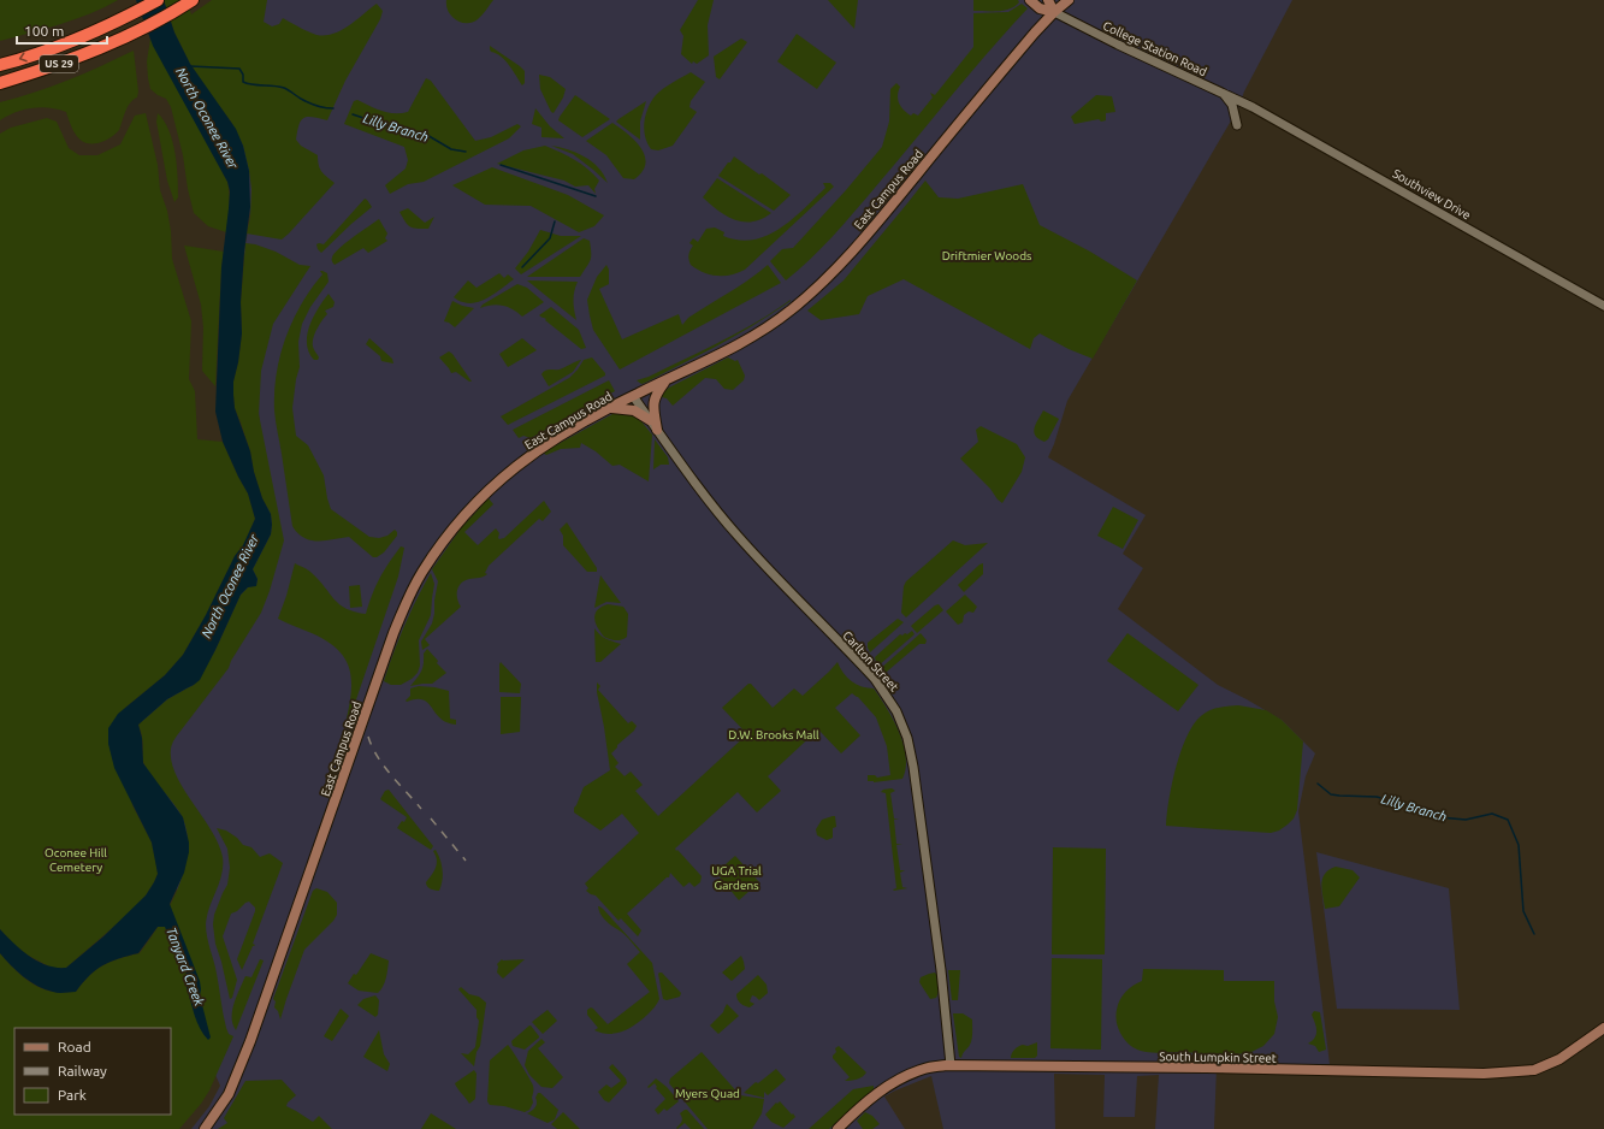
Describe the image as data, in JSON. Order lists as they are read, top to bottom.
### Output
{
  "streets": {
    "highway": ["US 29"],
    "main road": ["College Station Road", "East Campus Road", "South Lumpkin Street"],
    "street": ["Southview Drive", "Carlton Street"]
  },
  "crossings": [
    ["College Station Road", "East Campus Road"],
    ["College Station Road", "Southview Drive"],
    ["East Campus Road", "Carlton Street"],
    ["Carlton Street", "South Lumpkin Street"]
  ],
  "water": ["North Oconee River", "Lilly Branch", "Tanyard Creek"],
  "parks": [
    "Driftmier Woods",
    "D.W. Brooks Mall",
    "Oconee Hill Cemetery",
    "UGA Trial Gardens",
    "Myers Quad"
  ],
  "legend": ["Road", "Railway", "Park"],
  "scale_bar": "100 m"
}
